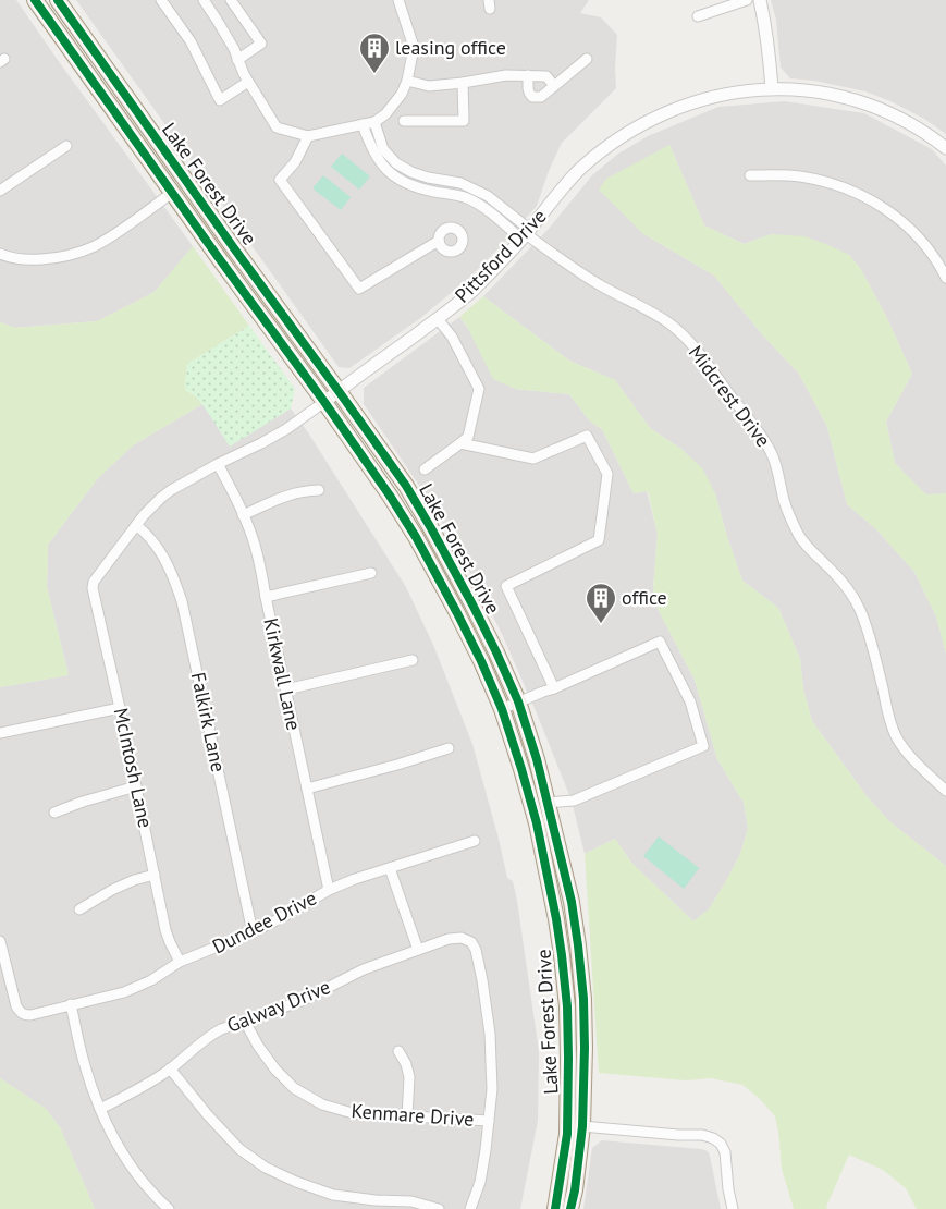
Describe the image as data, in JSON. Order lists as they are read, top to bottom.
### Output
{
  "streets": {
    "main road": ["Lake Forest Drive"],
    "street": [
      "Pittsford Drive",
      "Midcrest Drive",
      "Kirkwall Lane",
      "Falkirk Lane",
      "McIntosh Lane",
      "Dundee Drive",
      "Galway Drive",
      "Kenmare Drive"
    ]
  },
  "crossings": [
    ["Lake Forest Drive", "Pittsford Drive"],
    ["Pittsford Drive", "Midcrest Drive"],
    ["Pittsford Drive", "Kirkwall Lane"],
    ["Pittsford Drive", "Falkirk Lane"],
    ["Pittsford Drive", "McIntosh Lane"],
    ["Kirkwall Lane", "Dundee Drive"],
    ["Falkirk Lane", "Dundee Drive"],
    ["McIntosh Lane", "Dundee Drive"],
    ["Galway Drive", "Kenmare Drive"]
  ],
  "places": {
    "building": ["leasing office", "office"]
  }
}
